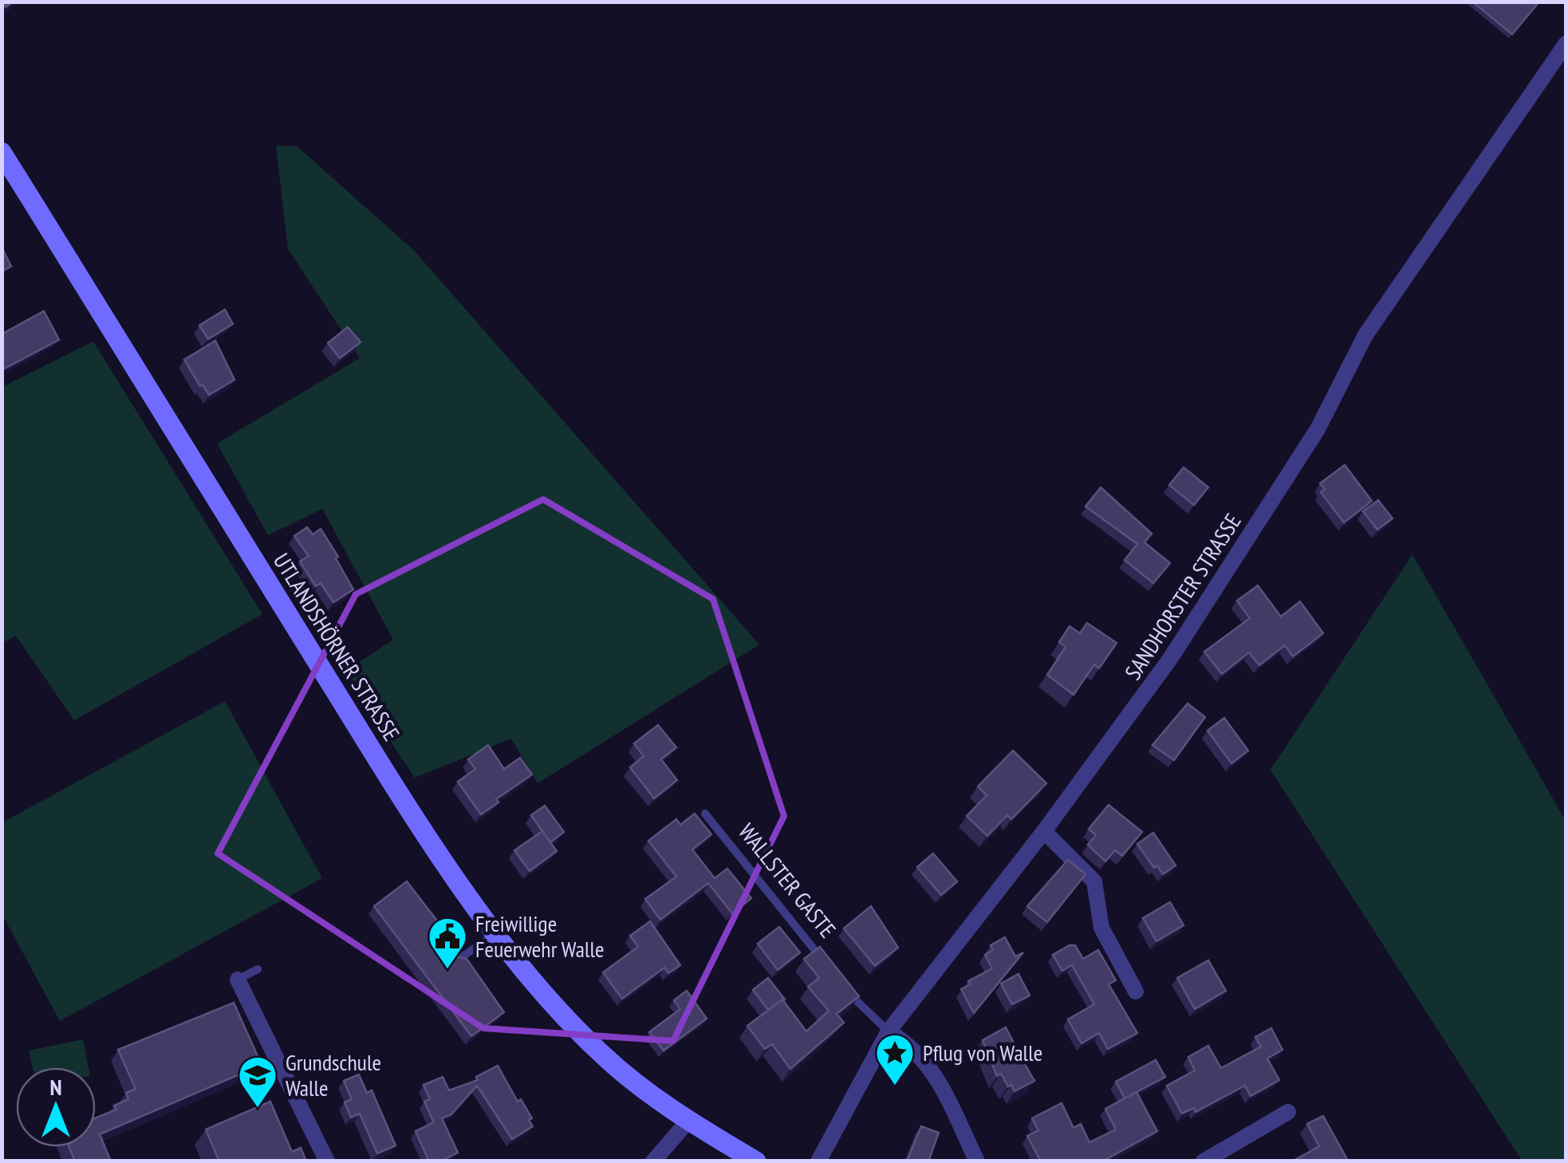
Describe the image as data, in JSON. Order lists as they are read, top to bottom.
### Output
{
  "streets": {
    "street": ["SANDHORSTER STRASSE", "UTLANDSHÖRNER STRASSE"],
    "lane": ["WALLSTER GASTE"]
  },
  "places": {
    "public building": ["Freiwillige Feuerwehr Walle"],
    "place": ["Pflug von Walle"],
    "school or university": ["Grundschule Walle"]
  },
  "north": "top"
}
